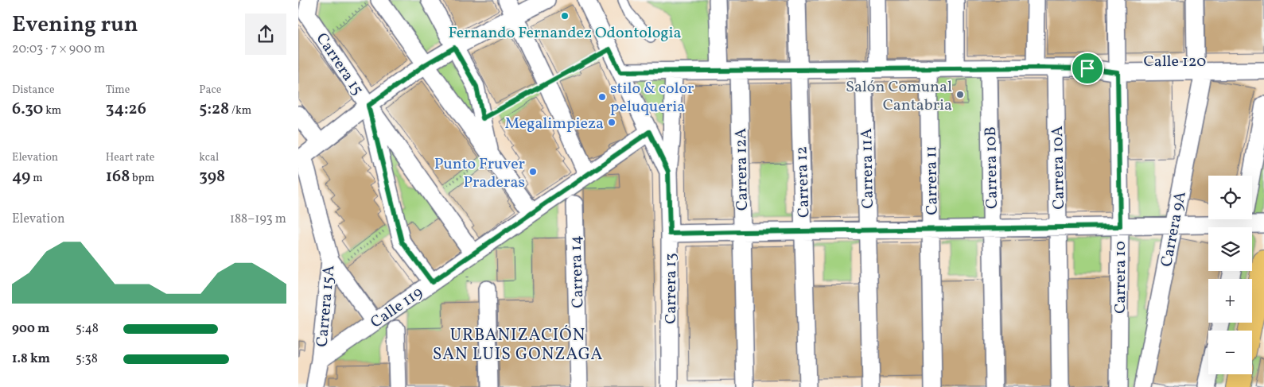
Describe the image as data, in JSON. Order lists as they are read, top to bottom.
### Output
{
  "streets": {
    "street": [
      "Calle 120",
      "Carrera 15",
      "Carrera 10B",
      "Carrera 10A",
      "Carrera 11A",
      "Carrera 12A",
      "Carrera 11",
      "Carrera 12",
      "Carrera 9A",
      "Carrera 14",
      "Carrera 10",
      "Carrera 13",
      "Carrera 15A",
      "Calle 119"
    ]
  },
  "crossings": [
    ["Calle 120", "Carrera 10B"],
    ["Calle 120", "Carrera 10A"],
    ["Calle 120", "Carrera 11A"],
    ["Calle 120", "Carrera 12A"],
    ["Calle 120", "Carrera 11"],
    ["Calle 120", "Carrera 12"],
    ["Calle 120", "Carrera 9A"],
    ["Calle 120", "Carrera 10"],
    ["Calle 120", "Carrera 13"],
    ["Carrera 15", "Calle 119"],
    ["Carrera 15A", "Calle 119"]
  ],
  "districts": ["URBANIZACIÓN SAN LUIS GONZAGA"],
  "places": [
    "Fernando Fernandez Odontologia",
    "Salón Comunal Cantabria",
    "stilo & color peluqueria",
    "Megalimpieza",
    "Punto Fruver Praderas"
  ],
  "page": {
    "heading": ["Evening run", "20:03 · 7 × 900 m"],
    "stats": [
      ["Distance", "6.30 km"],
      ["Time", "34:26"],
      ["Pace", "5:28 /km"],
      ["Elevation", "49 m"],
      ["Heart rate", "168 bpm"],
      ["kcal", "398"]
    ],
    "map_buttons": ["+", "−"],
    "chart": ["Elevation", "188–193 m"],
    "list": [
      {
        "name": "900 m",
        "note": "5:48"
      },
      {
        "name": "1.8 km",
        "note": "5:38"
      }
    ]
  }
}
